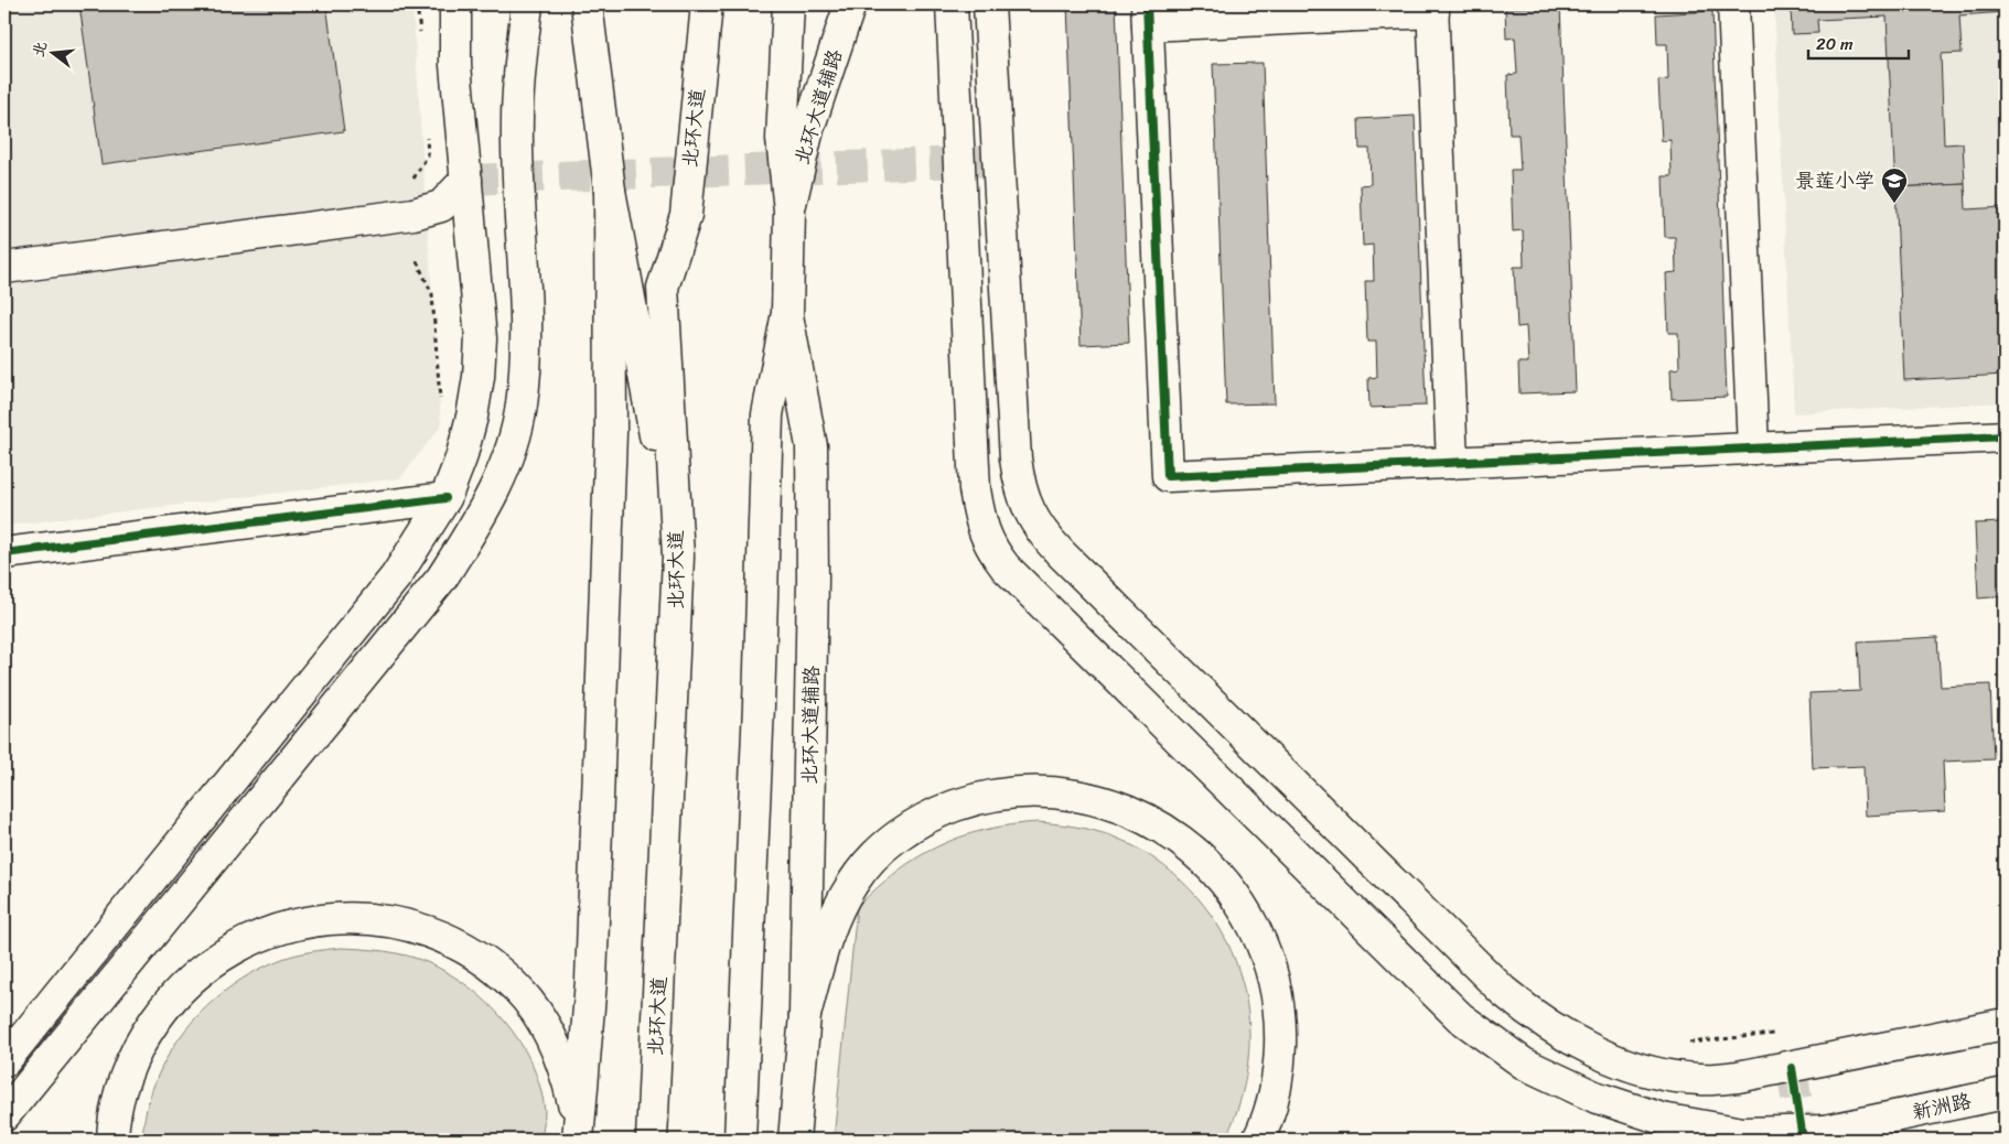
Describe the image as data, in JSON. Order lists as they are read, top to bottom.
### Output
{
  "streets": {
    "main road": ["北环大道辅路", "北环大道", "新洲路"]
  },
  "places": {
    "school or university": ["景莲小学"]
  },
  "scale_bar": "20 m",
  "north": "left"
}
